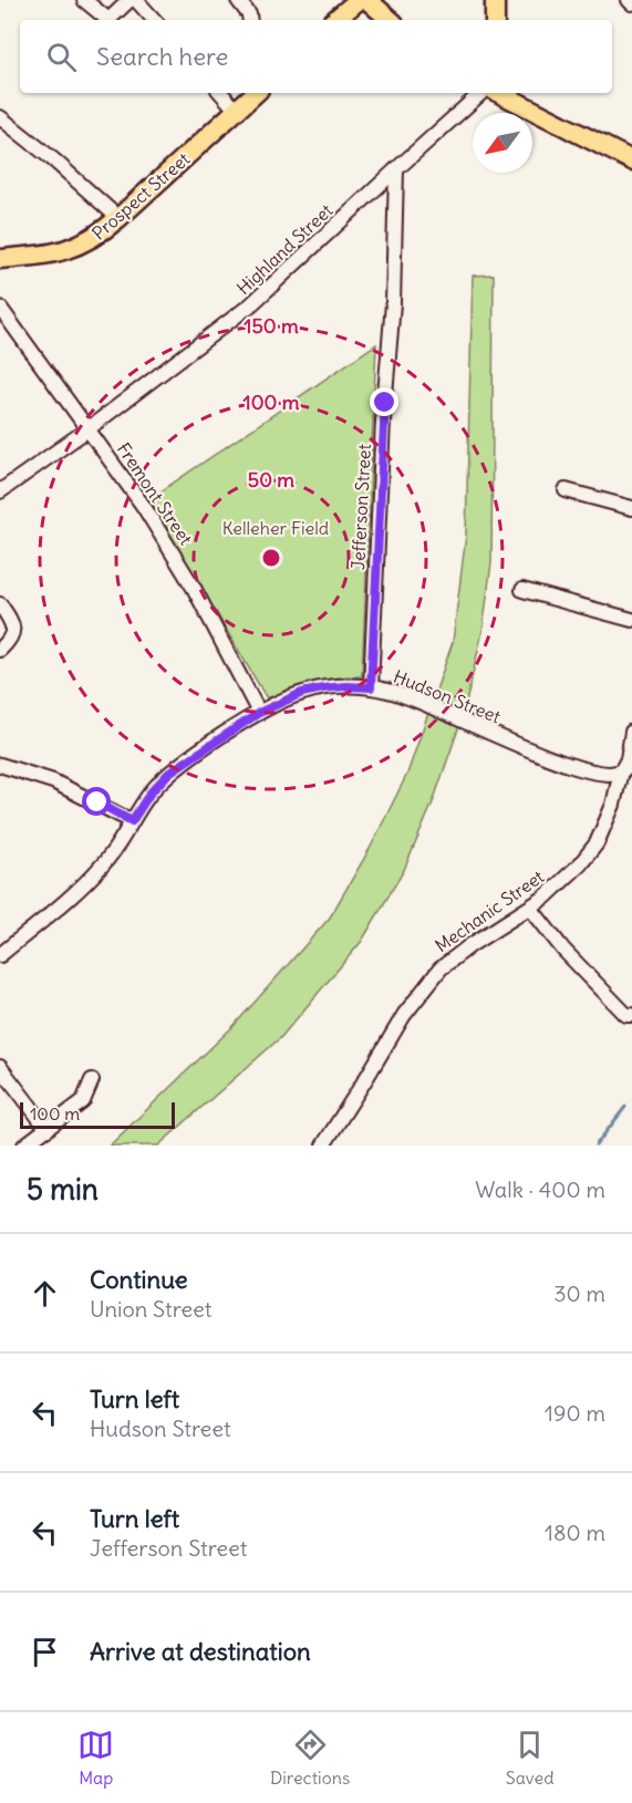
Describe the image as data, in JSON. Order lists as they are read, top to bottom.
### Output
{
  "streets": {
    "main road": ["Prospect Street"],
    "street": [
      "Highland Street",
      "Fremont Street",
      "Jefferson Street",
      "Hudson Street",
      "Mechanic Street"
    ]
  },
  "crossings": [
    ["Highland Street", "Fremont Street"],
    ["Highland Street", "Jefferson Street"],
    ["Fremont Street", "Hudson Street"],
    ["Jefferson Street", "Hudson Street"],
    ["Hudson Street", "Mechanic Street"]
  ],
  "parks": ["Kelleher Field"],
  "scale_bar": "100 m",
  "north": "bottom left",
  "page": {
    "search": "Search here",
    "scale": "100 m",
    "heading": ["5 min", "Walk · 400 m"],
    "list": [
      ["Continue", "Union Street", "30 m"],
      ["Turn left", "Hudson Street", "190 m"],
      ["Turn left", "Jefferson Street", "180 m"],
      "Arrive at destination"
    ],
    "nav": ["Map", "Directions", "Saved"]
  },
  "rings": ["150 m", "100 m", "50 m"]
}
